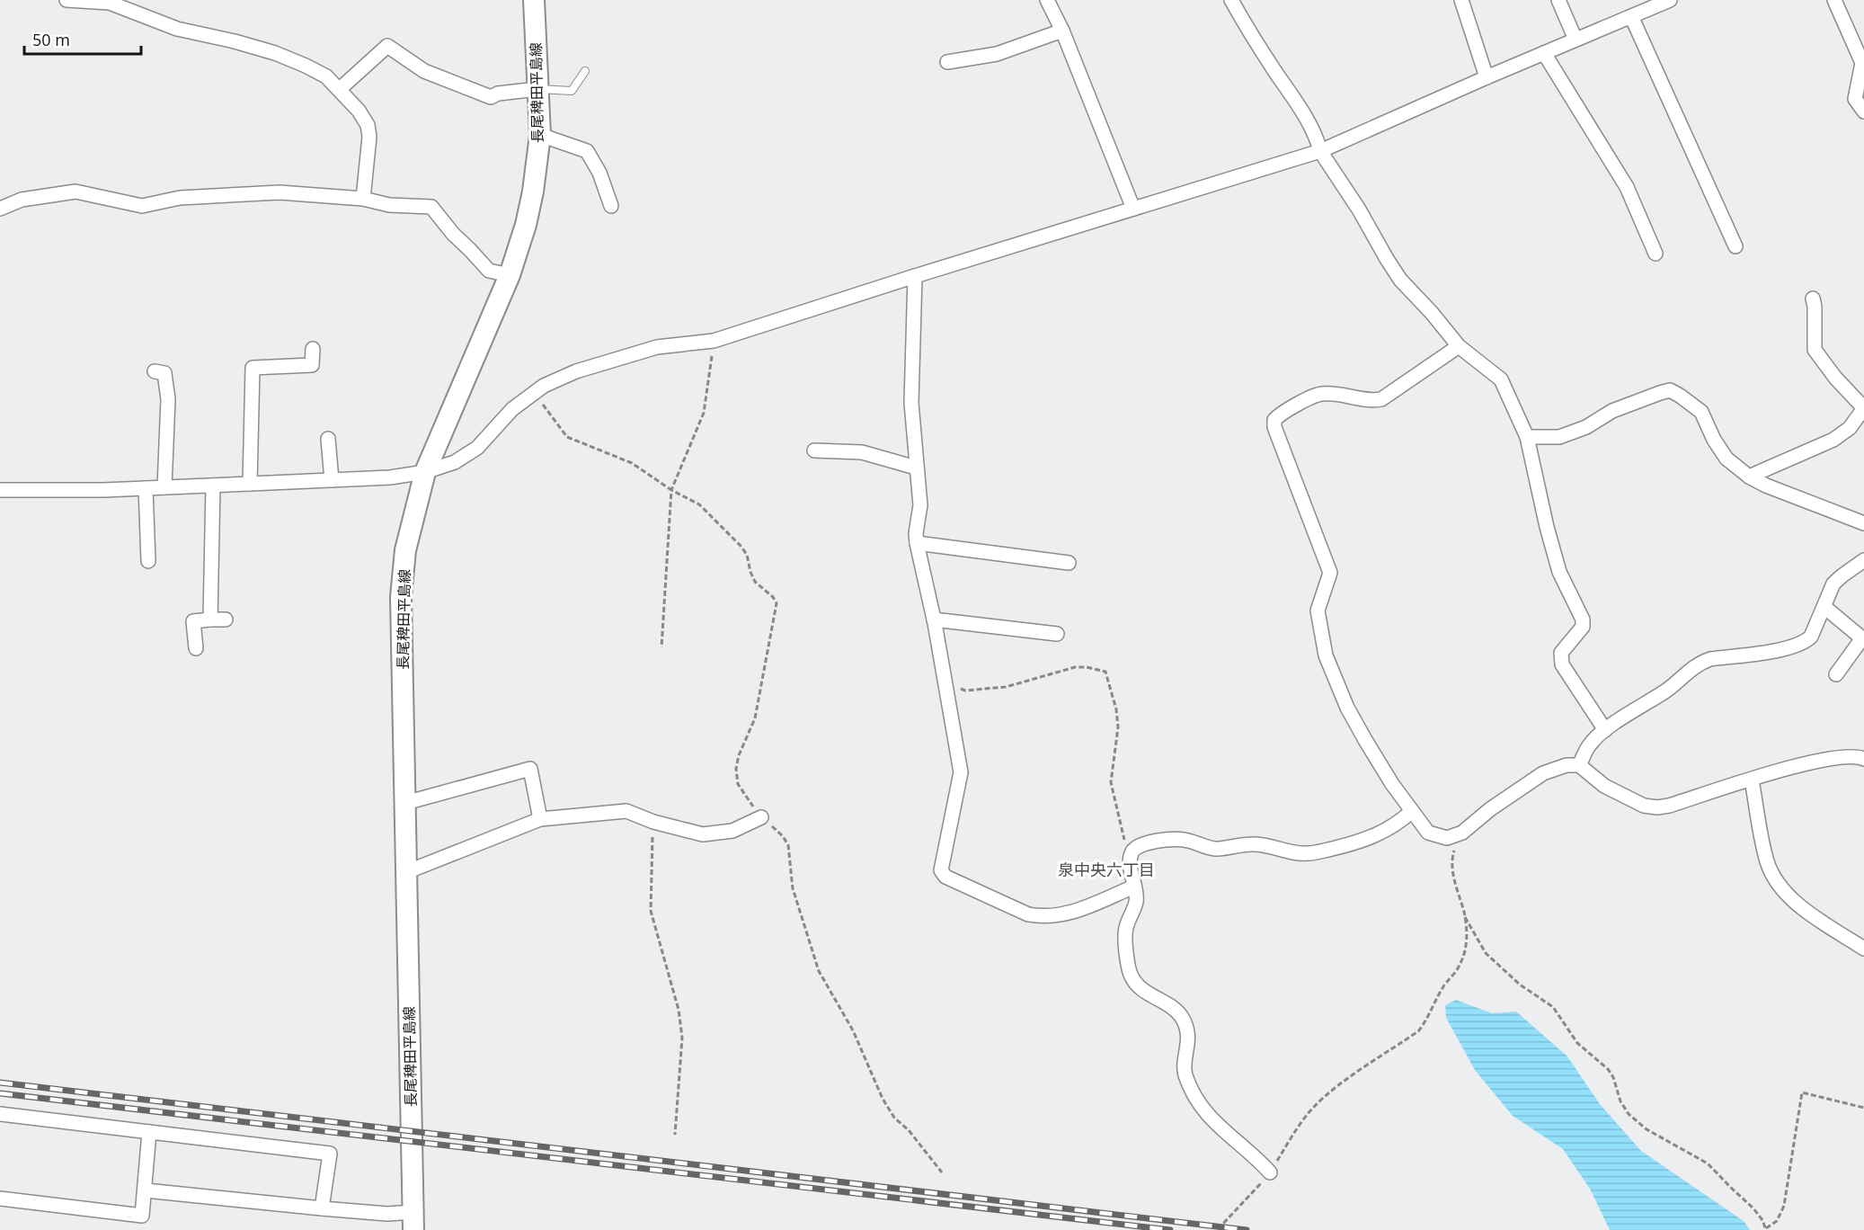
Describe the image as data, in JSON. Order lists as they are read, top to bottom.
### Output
{
  "streets": {
    "main road": ["長尾稗田平島線"]
  },
  "districts": ["泉中央六丁目"],
  "scale_bar": "50 m"
}
